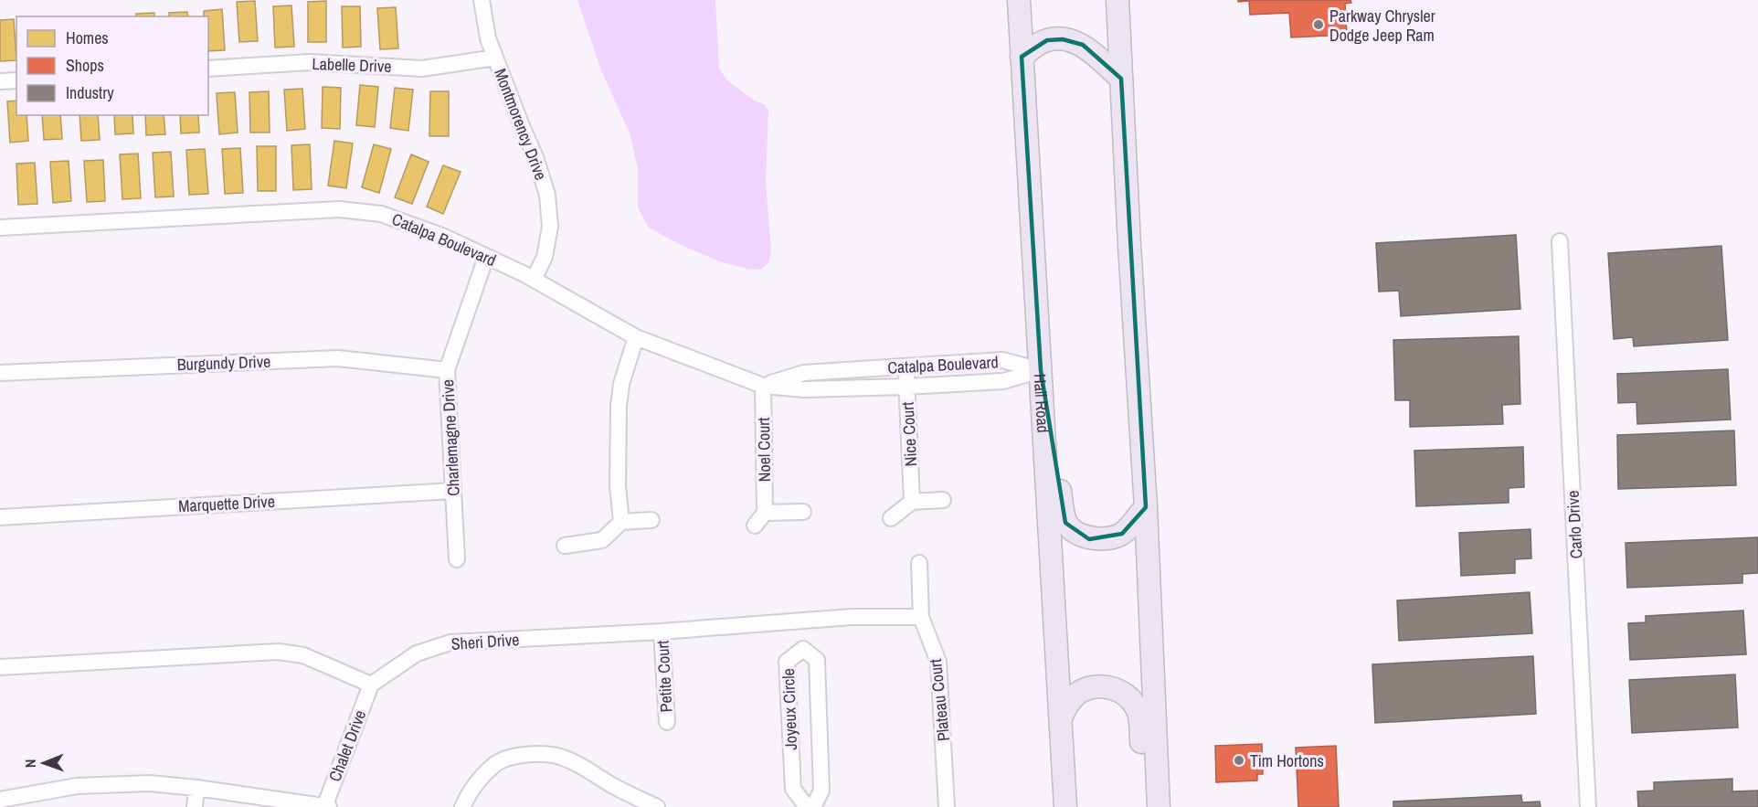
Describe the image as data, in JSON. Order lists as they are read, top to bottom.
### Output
{
  "streets": {
    "highway": ["Hall Road"],
    "street": [
      "Labelle Drive",
      "Montmorency Drive",
      "Catalpa Boulevard",
      "Burgundy Drive",
      "Nice Court",
      "Charlemagne Drive",
      "Noel Court",
      "Marquette Drive",
      "Carlo Drive",
      "Sheri Drive",
      "Petite Court",
      "Plateau Court",
      "Joyeux Circle",
      "Chalet Drive"
    ]
  },
  "crossings": [
    ["Labelle Drive", "Montmorency Drive"],
    ["Montmorency Drive", "Catalpa Boulevard"],
    ["Catalpa Boulevard", "Hall Road"],
    ["Catalpa Boulevard", "Nice Court"],
    ["Catalpa Boulevard", "Charlemagne Drive"],
    ["Catalpa Boulevard", "Noel Court"],
    ["Burgundy Drive", "Charlemagne Drive"],
    ["Charlemagne Drive", "Marquette Drive"],
    ["Sheri Drive", "Petite Court"],
    ["Sheri Drive", "Plateau Court"],
    ["Sheri Drive", "Chalet Drive"]
  ],
  "places": ["Parkway Chrysler Dodge Jeep Ram", "Tim Hortons"],
  "legend": ["Homes", "Shops", "Industry"],
  "north": "left"
}
